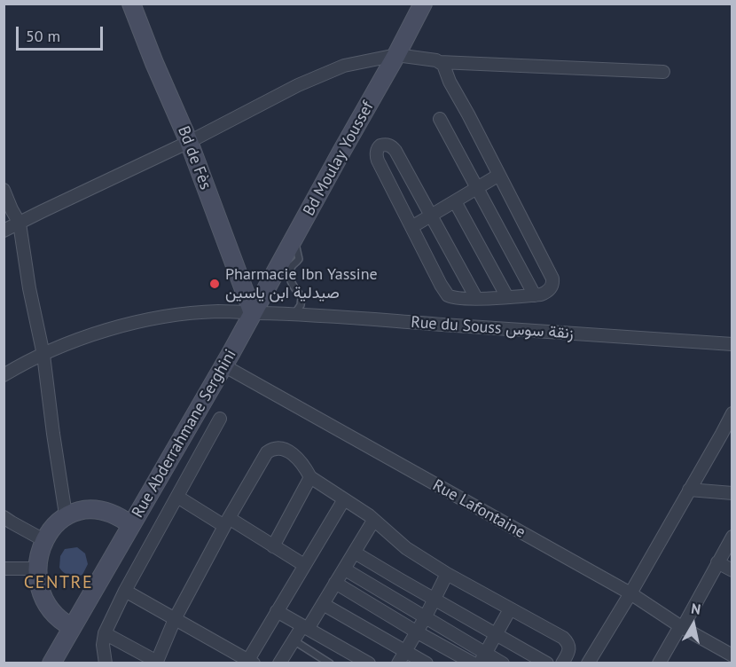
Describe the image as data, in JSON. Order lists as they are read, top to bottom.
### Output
{
  "streets": {
    "street": [
      "Bd de Fès",
      "Bd Moulay Youssef",
      "Rue du Souss زنقة سوس",
      "Rue Abderrahmane Serghini",
      "Rue Lafontaine"
    ]
  },
  "crossings": [
    ["Bd de Fès", "Bd Moulay Youssef"],
    ["Bd de Fès", "Rue du Souss زنقة سوس"],
    ["Bd de Fès", "Rue Abderrahmane Serghini"],
    ["Bd Moulay Youssef", "Rue du Souss زنقة سوس"],
    ["Bd Moulay Youssef", "Rue Abderrahmane Serghini"],
    ["Rue du Souss زنقة سوس", "Rue Abderrahmane Serghini"],
    ["Rue Abderrahmane Serghini", "Rue Lafontaine"]
  ],
  "districts": ["CENTRE"],
  "places": ["Pharmacie Ibn Yassine صيدلية ابن ياسين"],
  "scale_bar": "50 m",
  "north": "top"
}
